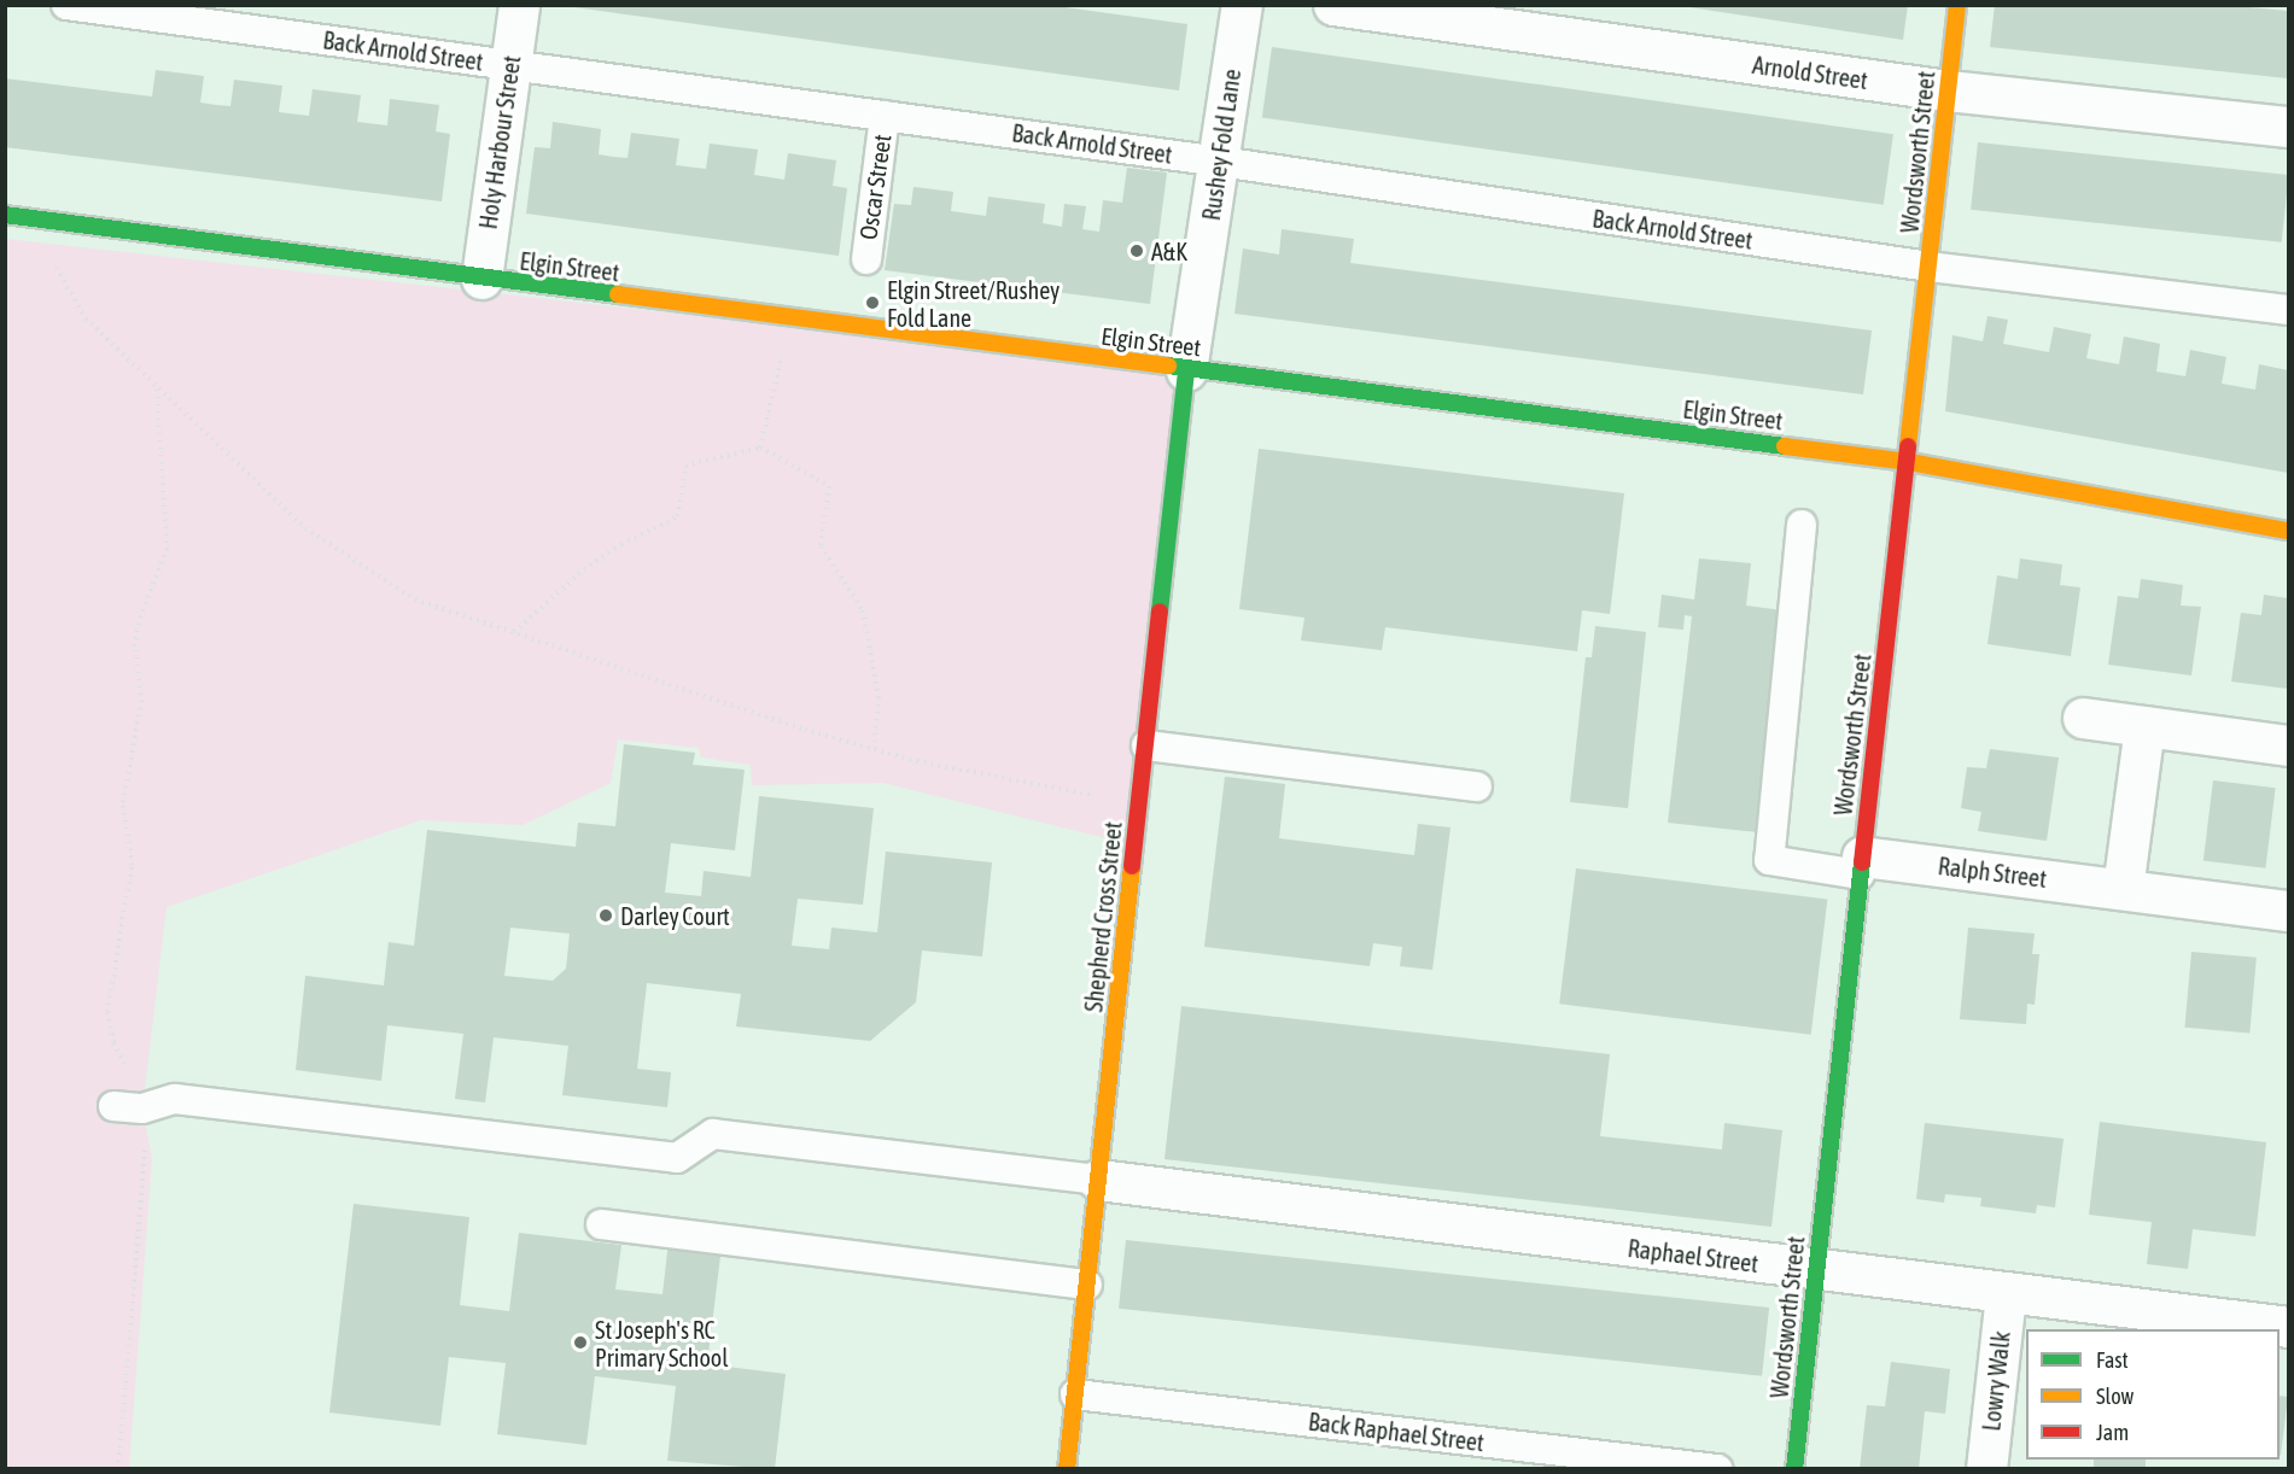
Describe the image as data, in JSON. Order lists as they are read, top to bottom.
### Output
{
  "streets": {
    "street": [
      "Arnold Street",
      "Holy Harbour Street",
      "Rushey Fold Lane",
      "Wordsworth Street",
      "Elgin Street",
      "Ralph Street",
      "Shepherd Cross Street",
      "Raphael Street",
      "Lowry Walk"
    ],
    "lane": ["Back Arnold Street", "Oscar Street", "Back Raphael Street"]
  },
  "crossings": [
    ["Back Arnold Street", "Holy Harbour Street"],
    ["Back Arnold Street", "Rushey Fold Lane"],
    ["Back Arnold Street", "Wordsworth Street"],
    ["Back Arnold Street", "Oscar Street"],
    ["Arnold Street", "Wordsworth Street"],
    ["Holy Harbour Street", "Elgin Street"],
    ["Rushey Fold Lane", "Elgin Street"],
    ["Rushey Fold Lane", "Shepherd Cross Street"],
    ["Wordsworth Street", "Elgin Street"],
    ["Wordsworth Street", "Ralph Street"],
    ["Wordsworth Street", "Raphael Street"],
    ["Elgin Street", "Shepherd Cross Street"],
    ["Shepherd Cross Street", "Raphael Street"],
    ["Shepherd Cross Street", "Back Raphael Street"],
    ["Raphael Street", "Lowry Walk"]
  ],
  "places": [
    "A&K",
    "Elgin Street/Rushey Fold Lane",
    "Darley Court",
    "St Joseph's RC Primary School"
  ],
  "legend": ["Fast", "Slow", "Jam"]
}
